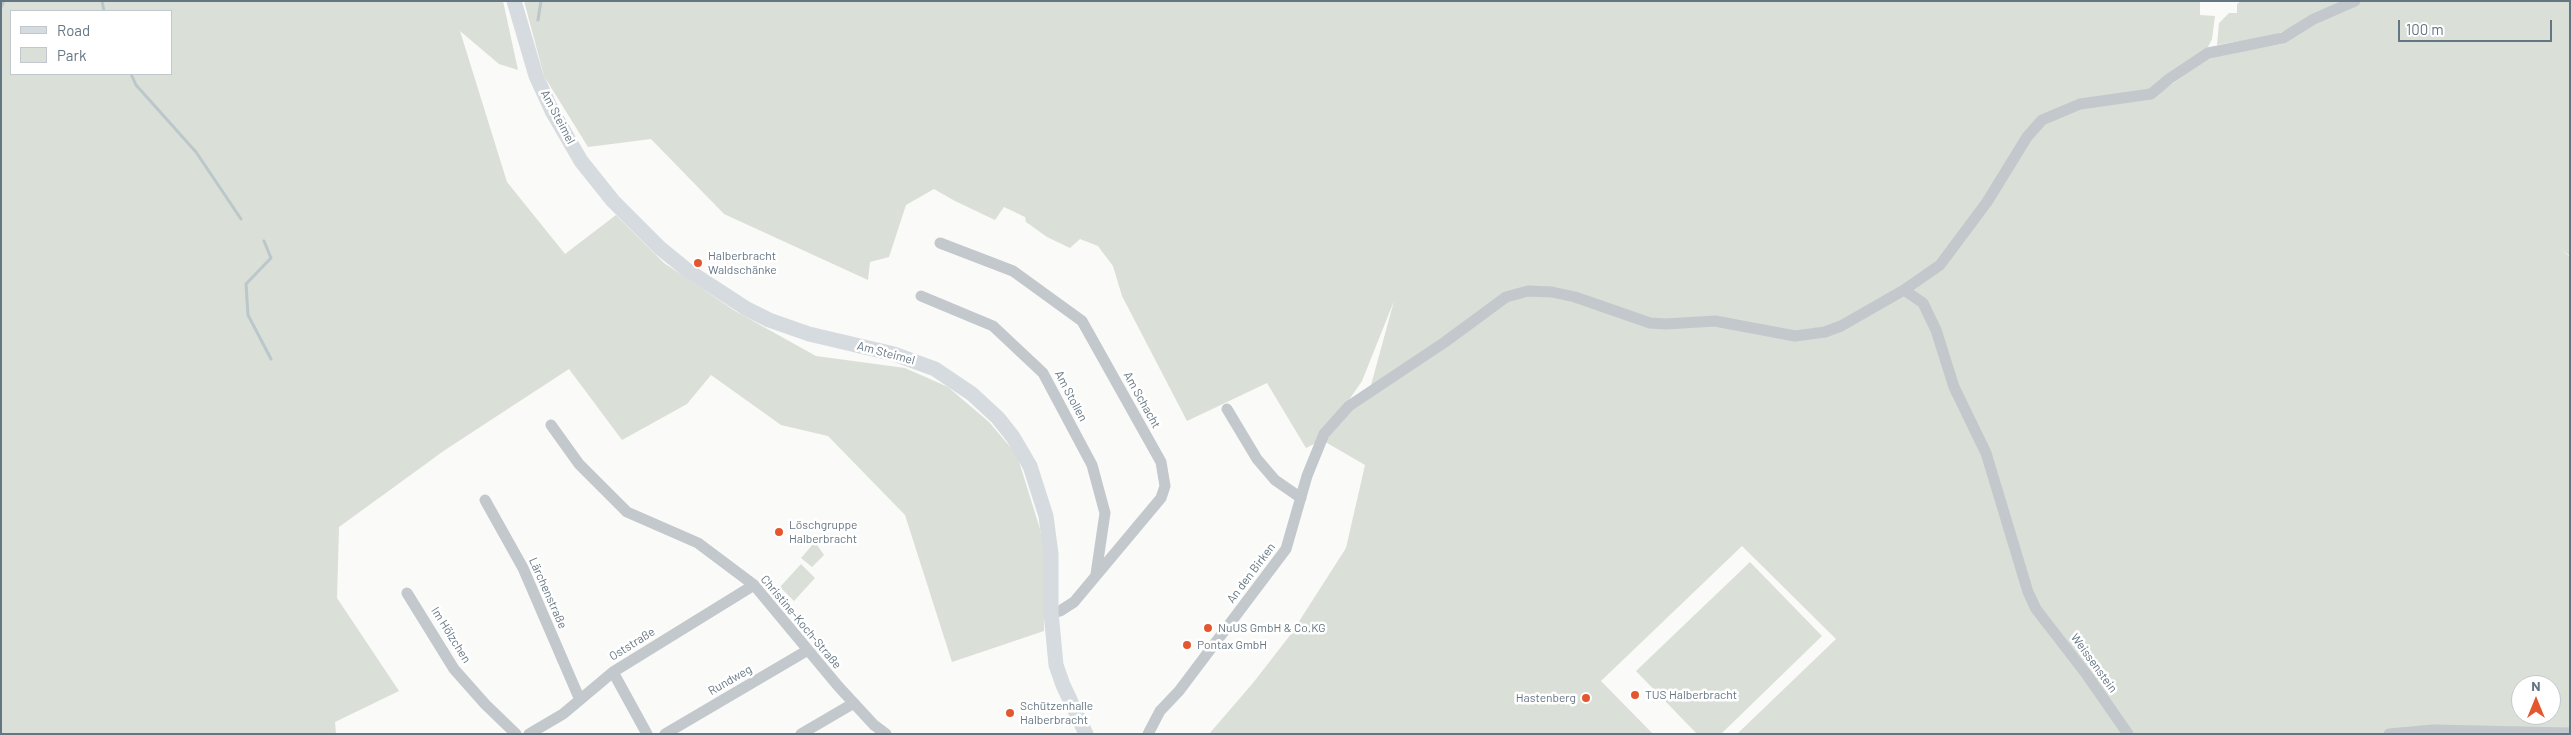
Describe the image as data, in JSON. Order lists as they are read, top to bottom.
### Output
{
  "streets": {
    "main road": ["Am Steimel"],
    "street": [
      "Am Stollen",
      "Am Schacht",
      "An den Birken",
      "Lärchenstraße",
      "Christine-Koch-Straße",
      "Im Hölzchen",
      "Oststraße",
      "Weissenstein",
      "Rundweg"
    ]
  },
  "crossings": [
    ["Am Steimel", "Am Schacht"],
    ["Am Stollen", "Am Schacht"],
    ["An den Birken", "Weissenstein"],
    ["Lärchenstraße", "Oststraße"],
    ["Christine-Koch-Straße", "Oststraße"],
    ["Christine-Koch-Straße", "Rundweg"]
  ],
  "places": [
    "Halberbracht Waldschänke",
    "Löschgruppe Halberbracht",
    "NuUS GmbH & Co.KG",
    "Pontax GmbH",
    "TUS Halberbracht",
    "Hastenberg",
    "Schützenhalle Halberbracht"
  ],
  "legend": ["Road", "Park"],
  "scale_bar": "100 m",
  "north": "top"
}
